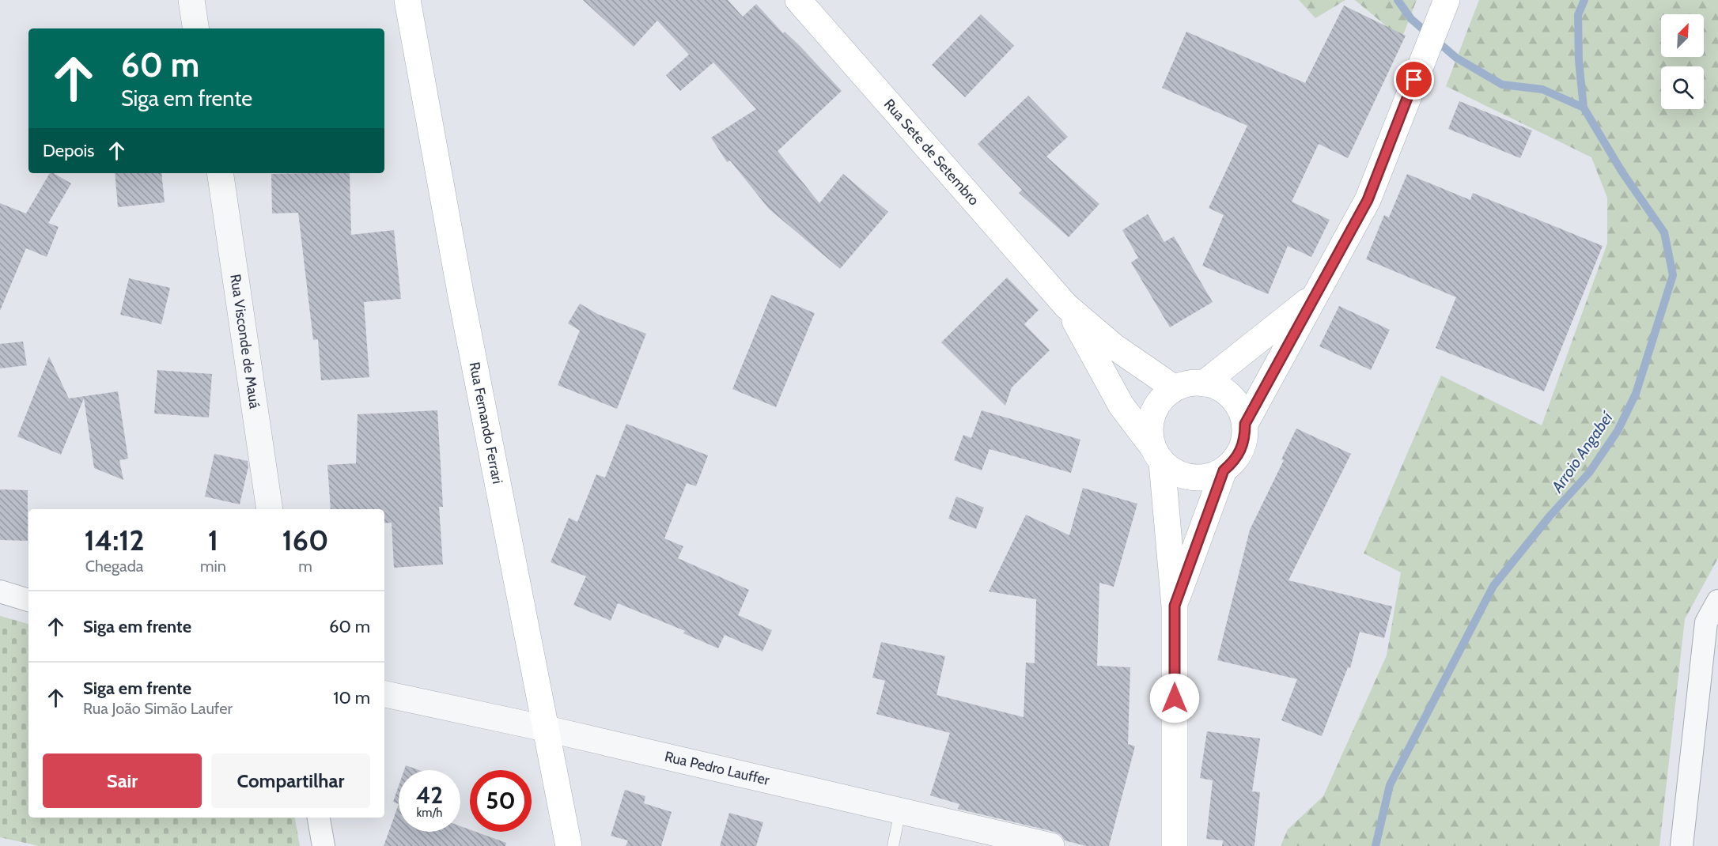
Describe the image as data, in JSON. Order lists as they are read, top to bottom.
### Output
{
  "streets": {
    "main road": ["Rua Sete de Setembro", "Rua Fernando Ferrari"],
    "street": ["Rua Visconde de Mauá", "Rua Pedro Lauffer"]
  },
  "crossings": [
    ["Rua Fernando Ferrari", "Rua Pedro Lauffer"]
  ],
  "water": ["Arroio Angabeí"],
  "north": "top right",
  "page": {
    "turn": ["60 m", "Siga em frente"],
    "then": "Depois",
    "eta": [
      "14:12",
      "Chegada",
      "1",
      "min",
      "160",
      "m"
    ],
    "list": [
      {
        "name": "Siga em frente",
        "value": "60 m"
      },
      {
        "name": "Siga em frente",
        "note": "Rua João Simão Laufer",
        "value": "10 m"
      }
    ],
    "buttons": ["Sair", "Compartilhar"],
    "speed": "42 km/h",
    "limit": "50"
  }
}
